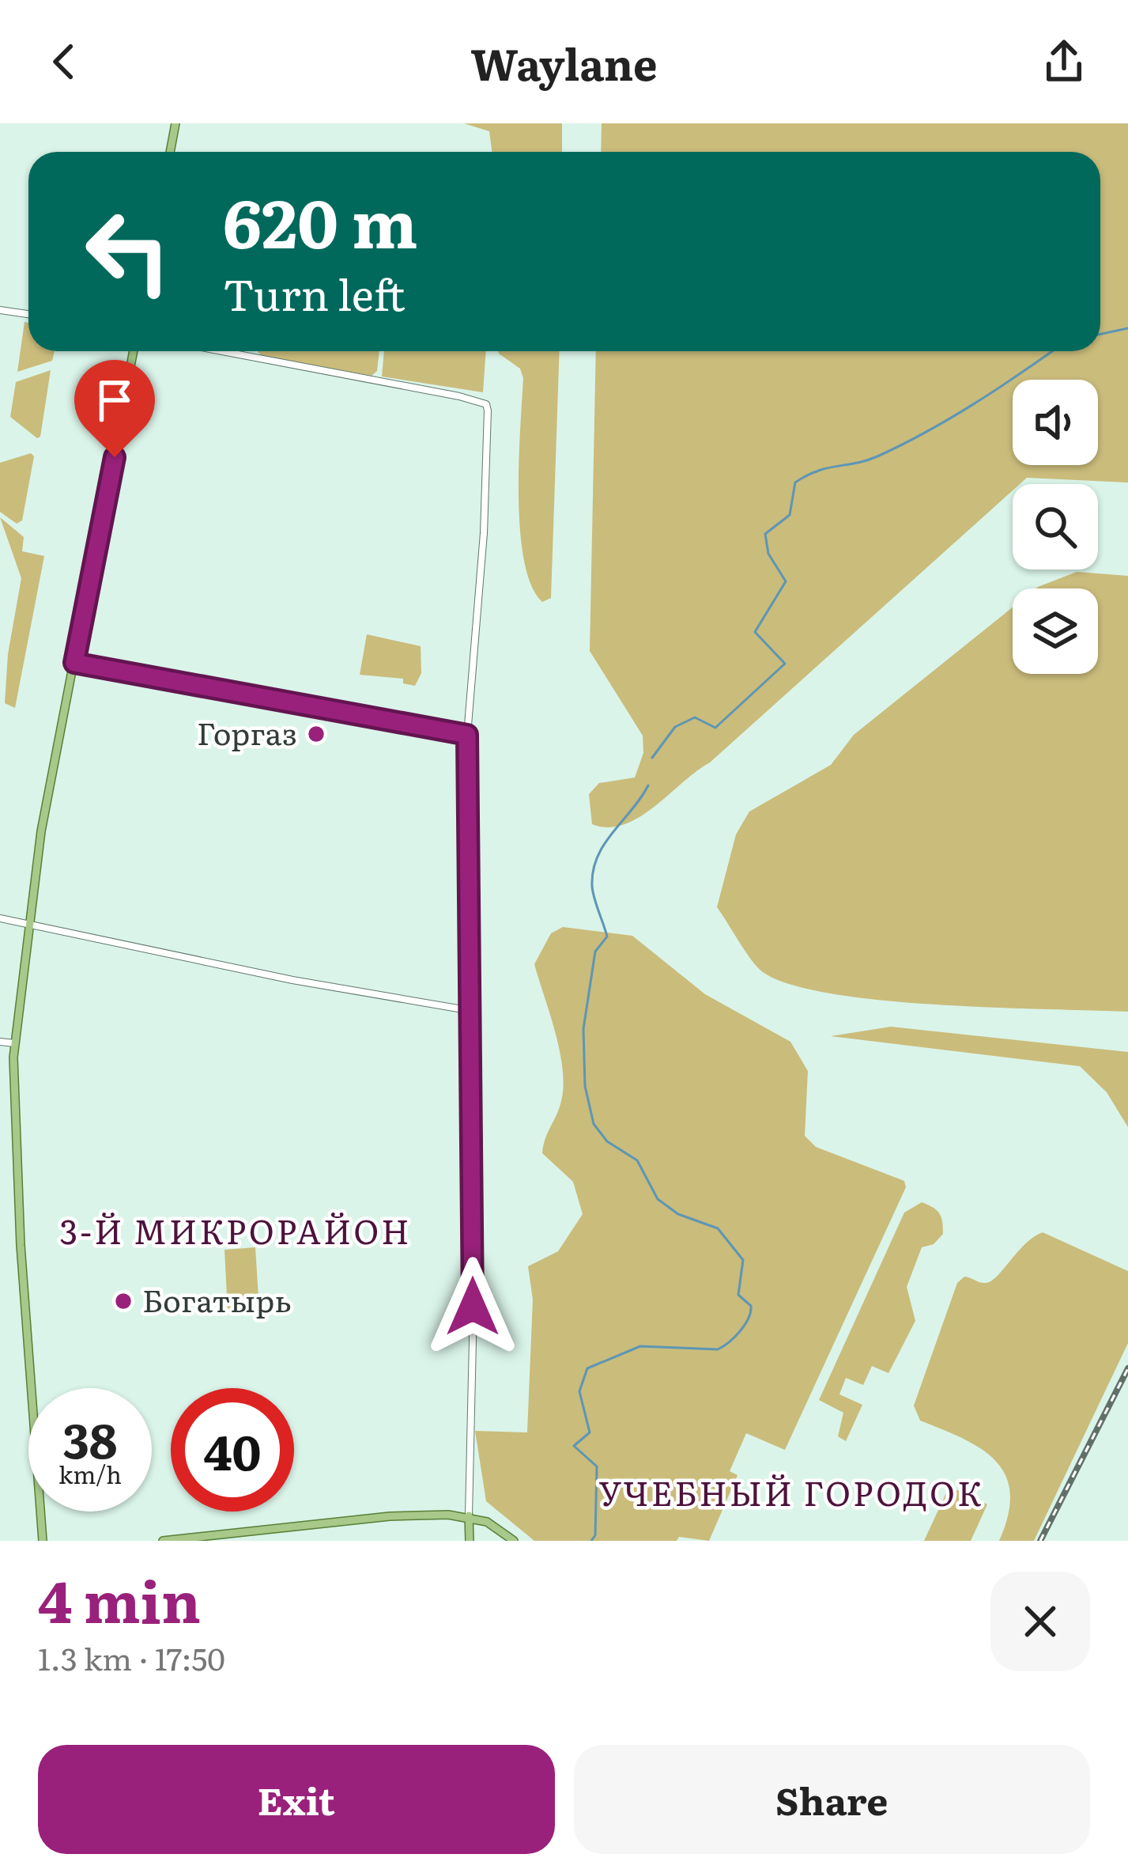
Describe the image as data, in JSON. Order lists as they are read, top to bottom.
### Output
{
  "districts": ["3-Й МИКРОРАЙОН", "УЧЕБНЫЙ ГОРОДОК"],
  "places": ["Горгаз", "Богатырь"],
  "page": {
    "header": "Waylane",
    "turn": ["620 m", "Turn left"],
    "speed": "38 km/h",
    "limit": "40",
    "heading": ["4 min", "1.3 km · 17:50"],
    "buttons": ["Exit", "Share"]
  }
}
